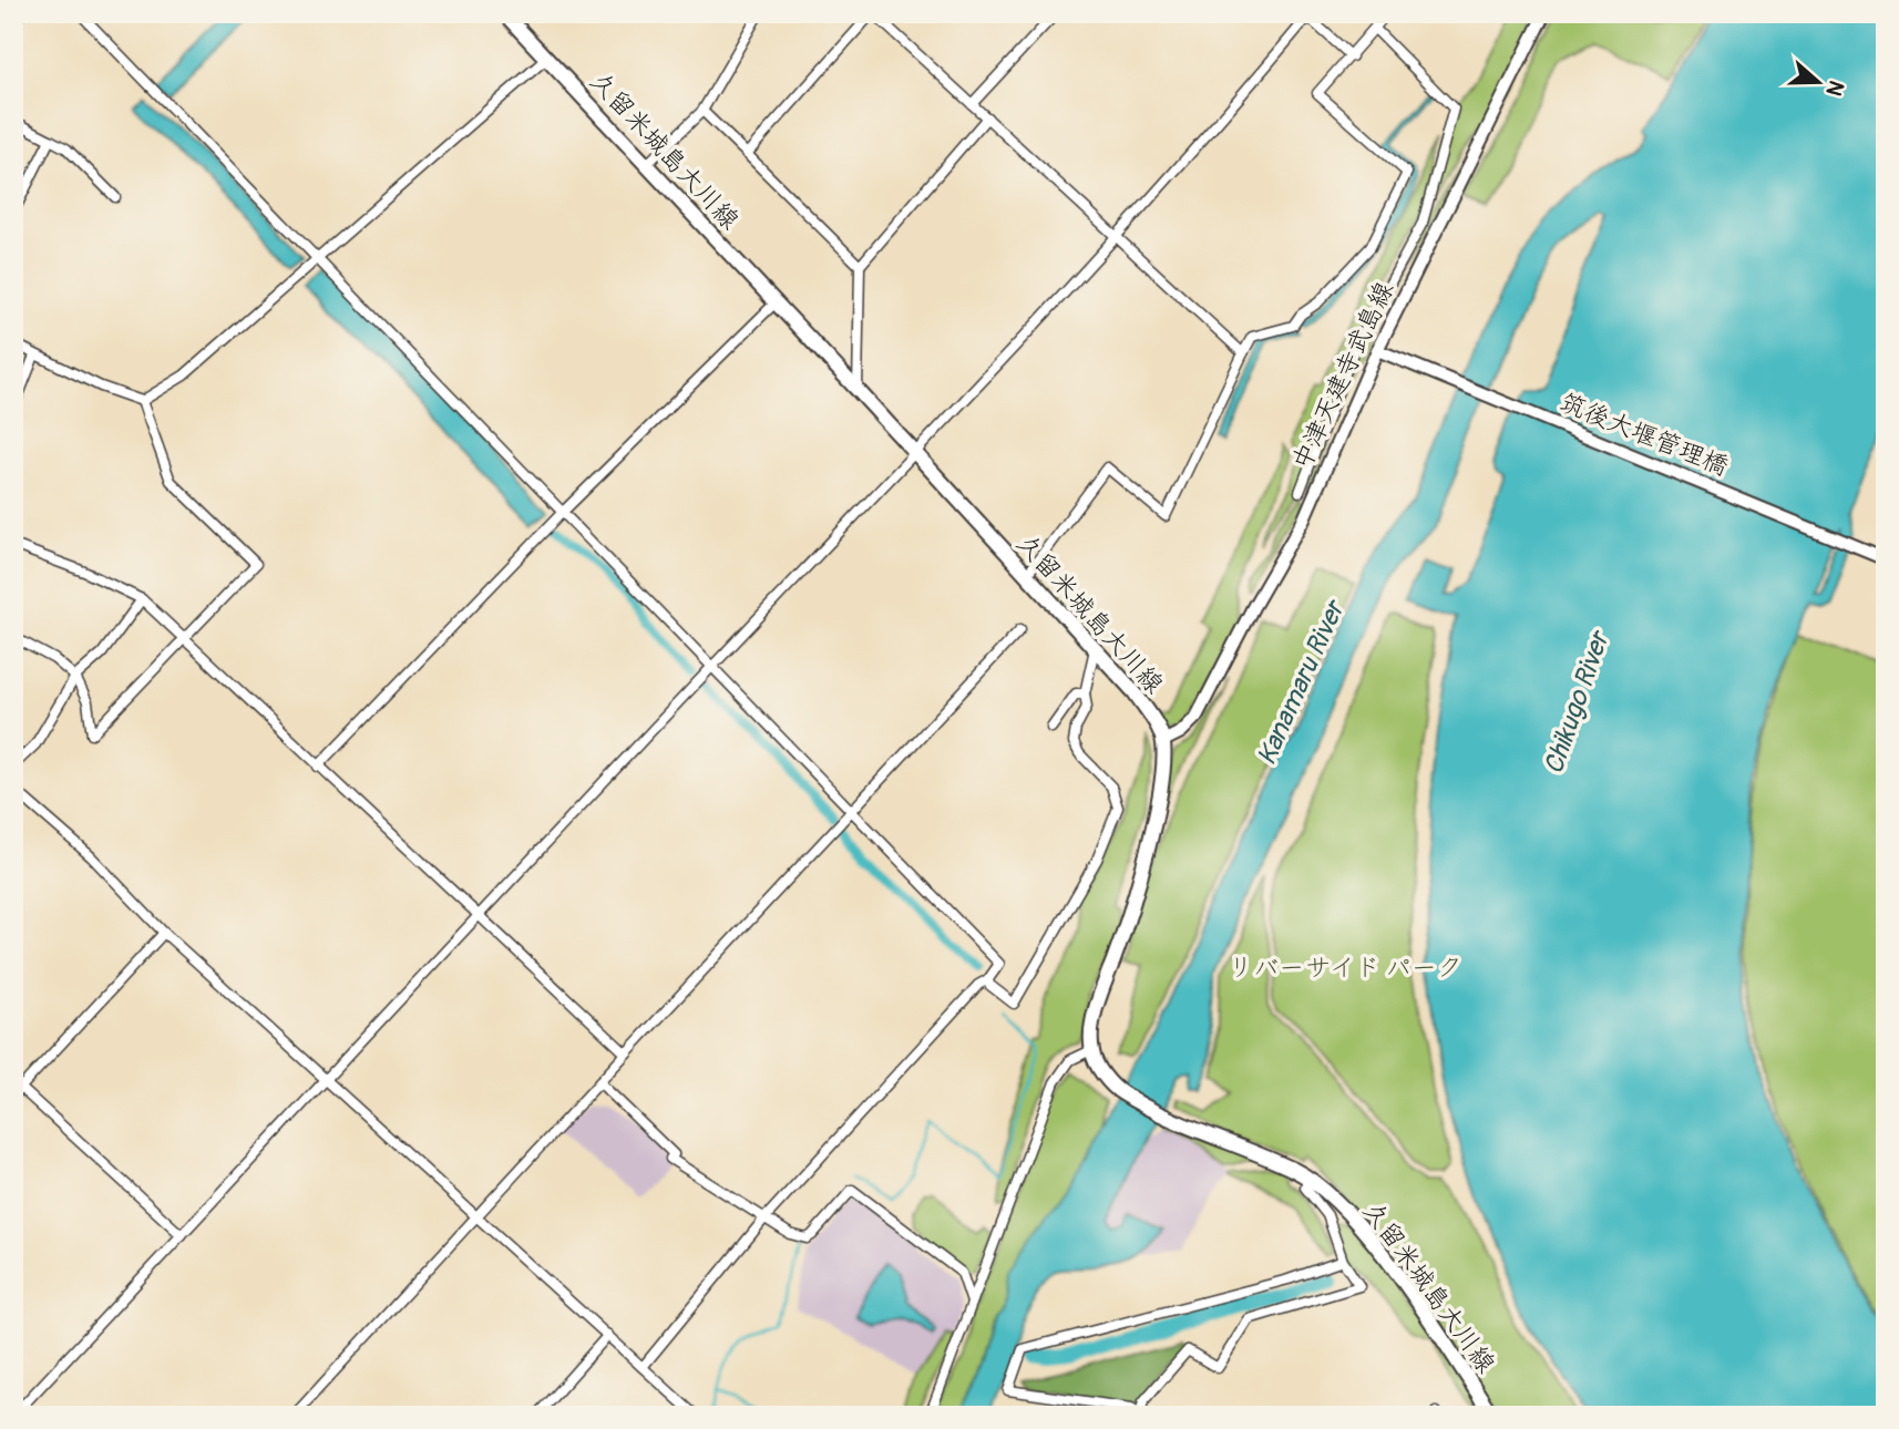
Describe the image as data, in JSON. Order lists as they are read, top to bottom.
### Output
{
  "streets": {
    "main road": ["久留米城島大川線", "中津天建寺武島線", "筑後大堰管理橋"]
  },
  "crossings": [
    ["久留米城島大川線", "中津天建寺武島線"],
    ["中津天建寺武島線", "筑後大堰管理橋"]
  ],
  "water": ["Kanamaru River", "Chikugo River"],
  "parks": ["リバーサイド パーク"],
  "north": "right"
}
